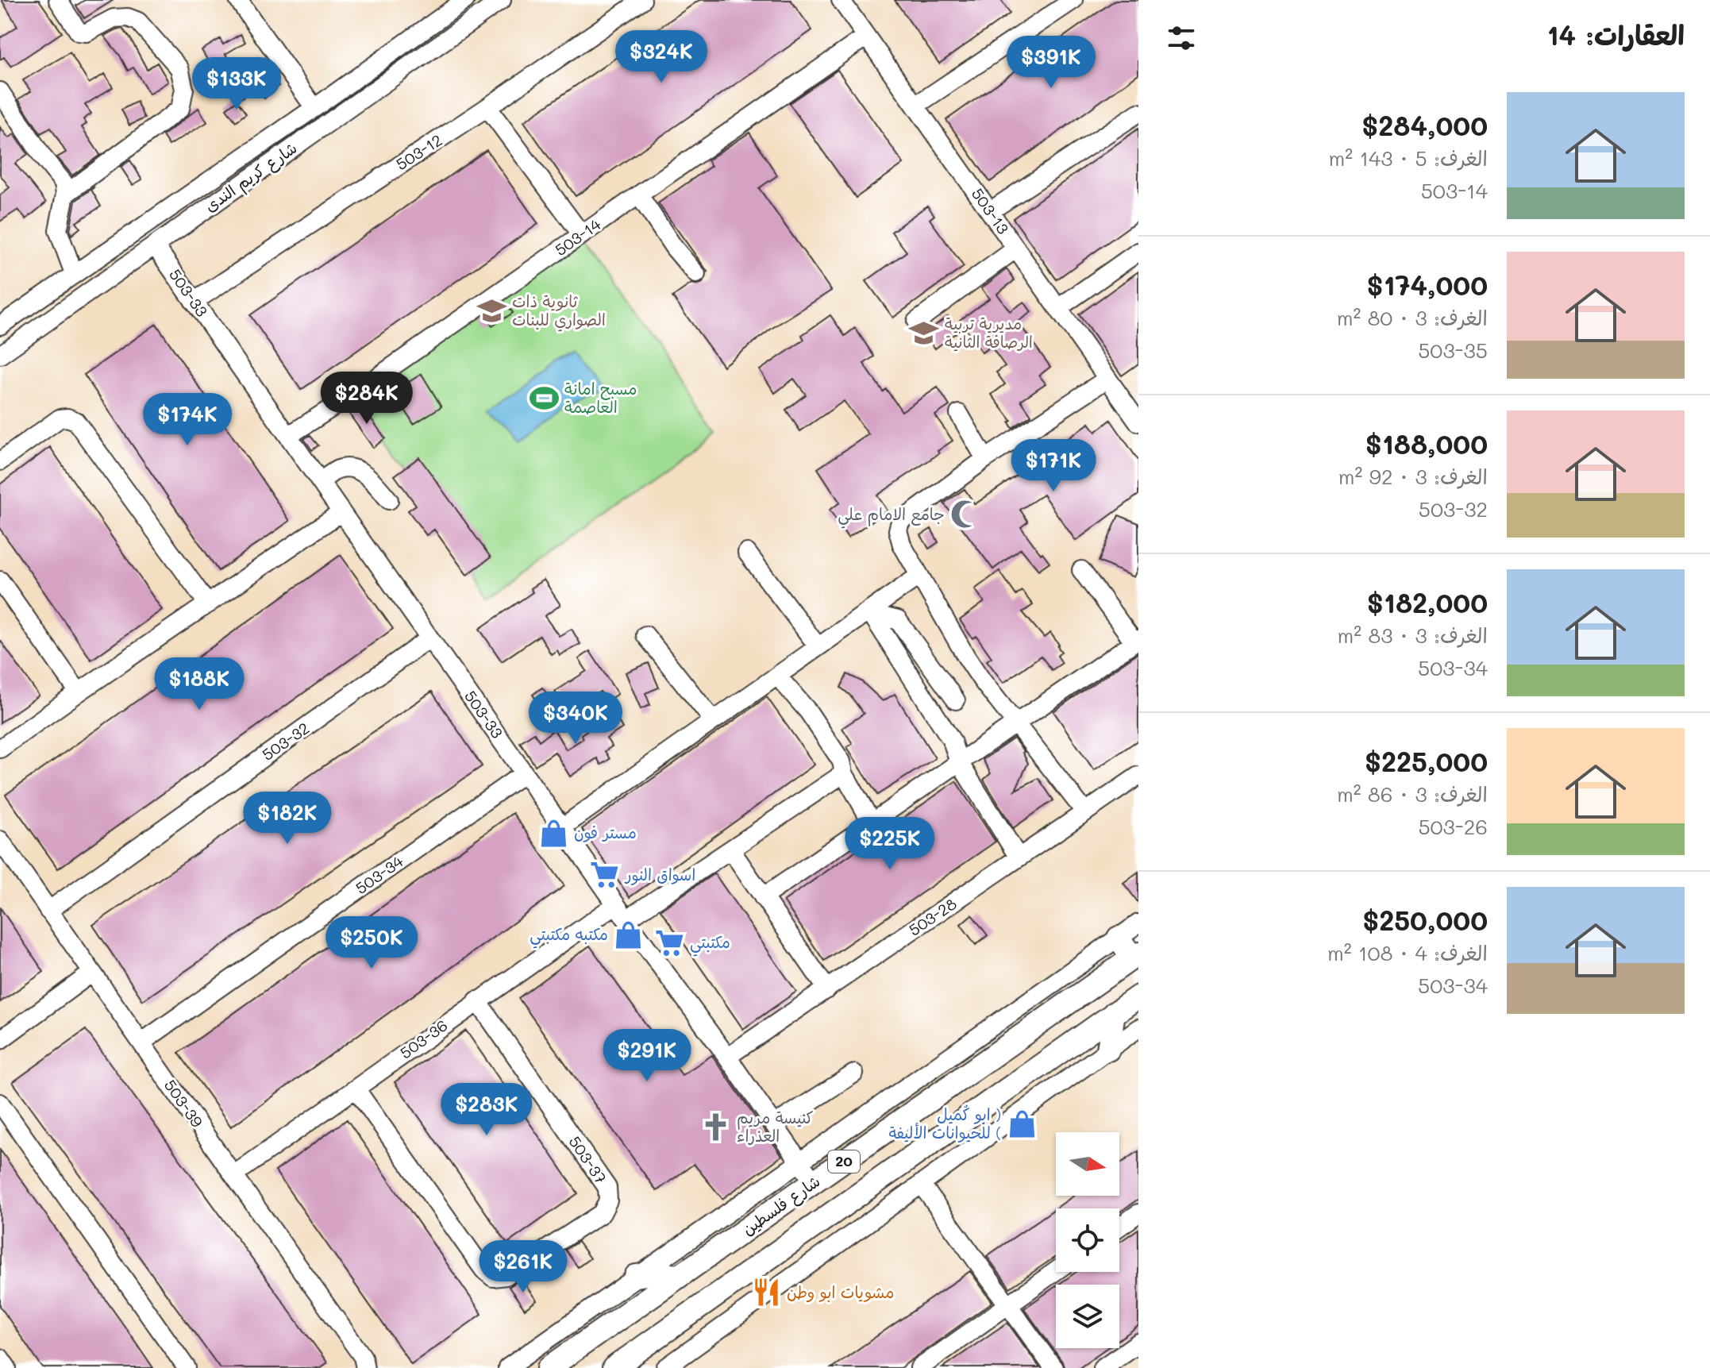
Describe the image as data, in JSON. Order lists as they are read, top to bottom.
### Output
{
  "streets": {
    "main road": ["20", "شارع فلسطين"],
    "street": [
      "503-12",
      "شارع كريم الندى",
      "503-13",
      "503-14",
      "503-33",
      "503-32",
      "503-34",
      "503-28",
      "503-36",
      "503-39",
      "503-37"
    ]
  },
  "crossings": [
    ["503-12", "503-33"],
    ["شارع كريم الندى", "503-33"],
    ["503-13", "503-14"],
    ["503-14", "503-33"],
    ["503-33", "503-32"],
    ["503-33", "503-34"],
    ["503-33", "503-28"],
    ["503-33", "503-36"],
    ["503-33", "شارع فلسطين"],
    ["503-32", "503-39"],
    ["503-34", "503-39"],
    ["503-36", "503-39"],
    ["503-36", "503-37"]
  ],
  "places": {
    "school or university": ["ثانوية ذات الصواري للبنات", "مديرية تربية الرصافة الثانية"],
    "sports": ["مسبح امانة العاصمة"],
    "mosque": ["جامع الامام علي"],
    "shop": ["مستر فون", "مكتبه مكتبتي", "ابو كُميل ) للحيوانات الأليفة ("],
    "supermarket": ["اسواق النور", "مكتبتي"],
    "church": ["كنيسة مريم العذراء"],
    "restaurant": ["مشويات ابو وطن"]
  },
  "north": "right",
  "page": {
    "heading": "العقارات: 14",
    "price": [
      "$324K",
      "$391K",
      "$133K",
      "$284K",
      "$174K",
      "$171K",
      "$188K",
      "$340K",
      "$182K",
      "$225K",
      "$250K",
      "$291K",
      "$283K",
      "$261K"
    ],
    "list": [
      {
        "name": "$284,000",
        "note": "الغرف: 5 · 143 m² · 503-14"
      },
      {
        "name": "$174,000",
        "note": "الغرف: 3 · 80 m² · 503-35"
      },
      {
        "name": "$188,000",
        "note": "الغرف: 3 · 92 m² · 503-32"
      },
      {
        "name": "$182,000",
        "note": "الغرف: 3 · 83 m² · 503-34"
      },
      {
        "name": "$225,000",
        "note": "الغرف: 3 · 86 m² · 503-26"
      },
      {
        "name": "$250,000",
        "note": "الغرف: 4 · 108 m² · 503-34"
      }
    ]
  }
}
